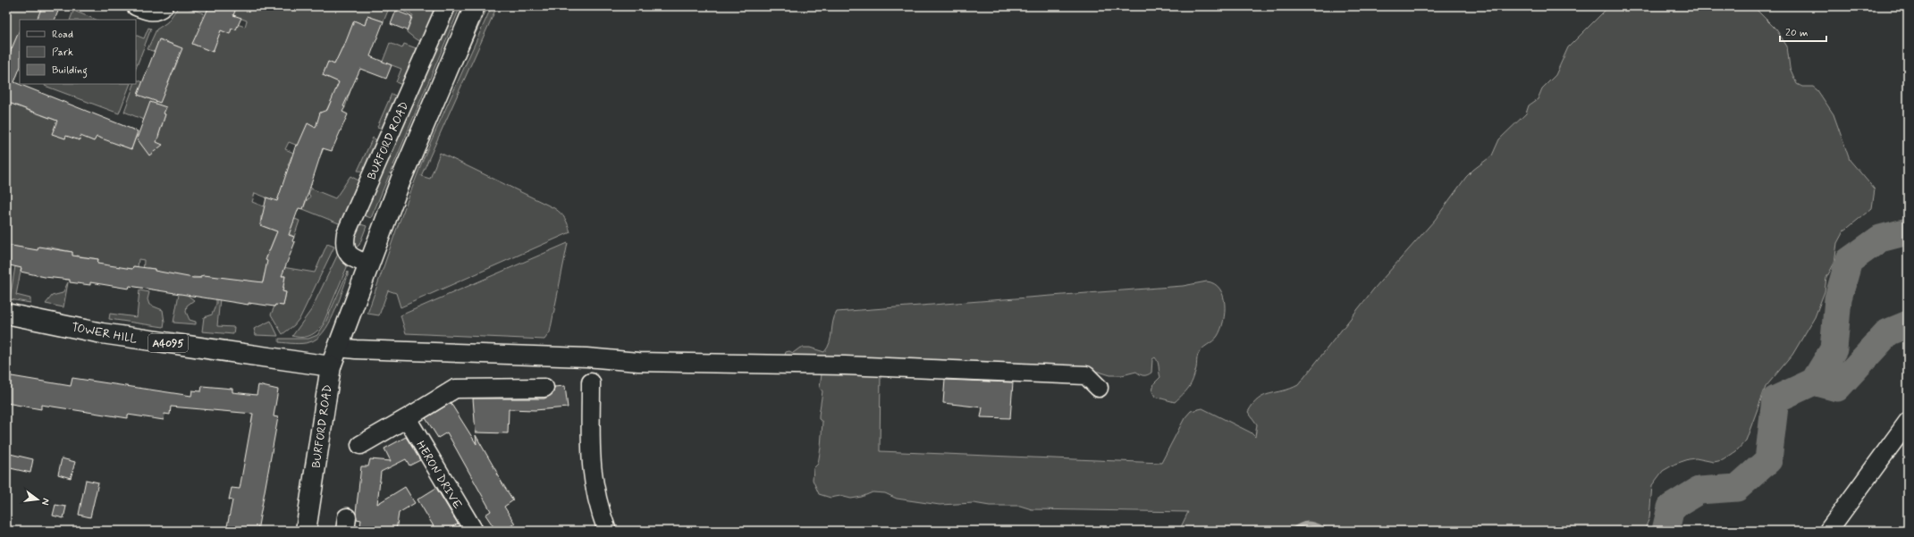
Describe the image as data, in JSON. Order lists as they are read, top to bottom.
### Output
{
  "streets": {
    "main road": ["BURFORD ROAD", "TOWER HILL", "A4095"],
    "street": ["HERON DRIVE"]
  },
  "crossings": [
    ["BURFORD ROAD", "TOWER HILL"]
  ],
  "legend": ["Road", "Park", "Building"],
  "scale_bar": "20 m",
  "north": "right"
}
